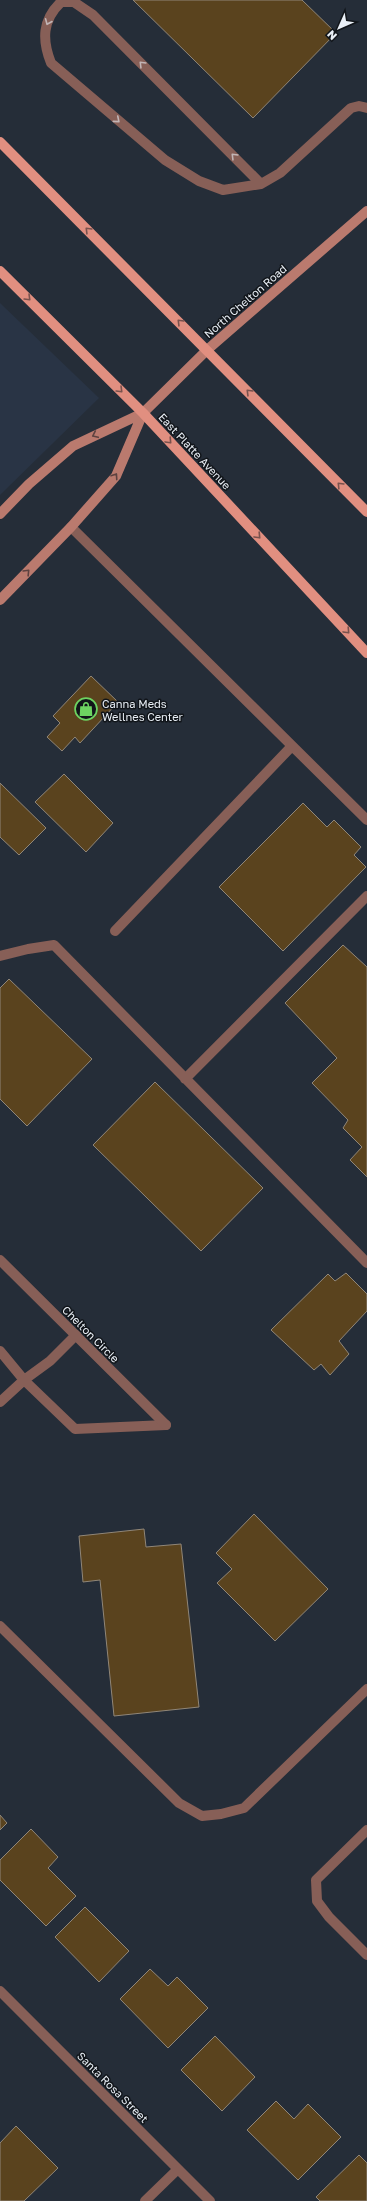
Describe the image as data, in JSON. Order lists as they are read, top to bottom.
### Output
{
  "streets": {
    "main road": ["North Chelton Road", "East Platte Avenue"],
    "street": ["Chelton Circle", "Santa Rosa Street"]
  },
  "crossings": [
    ["North Chelton Road", "East Platte Avenue"]
  ],
  "one_way": ["East Platte Avenue"],
  "places": {
    "shop": ["Canna Meds Wellnes Center"]
  },
  "north": "bottom left"
}
